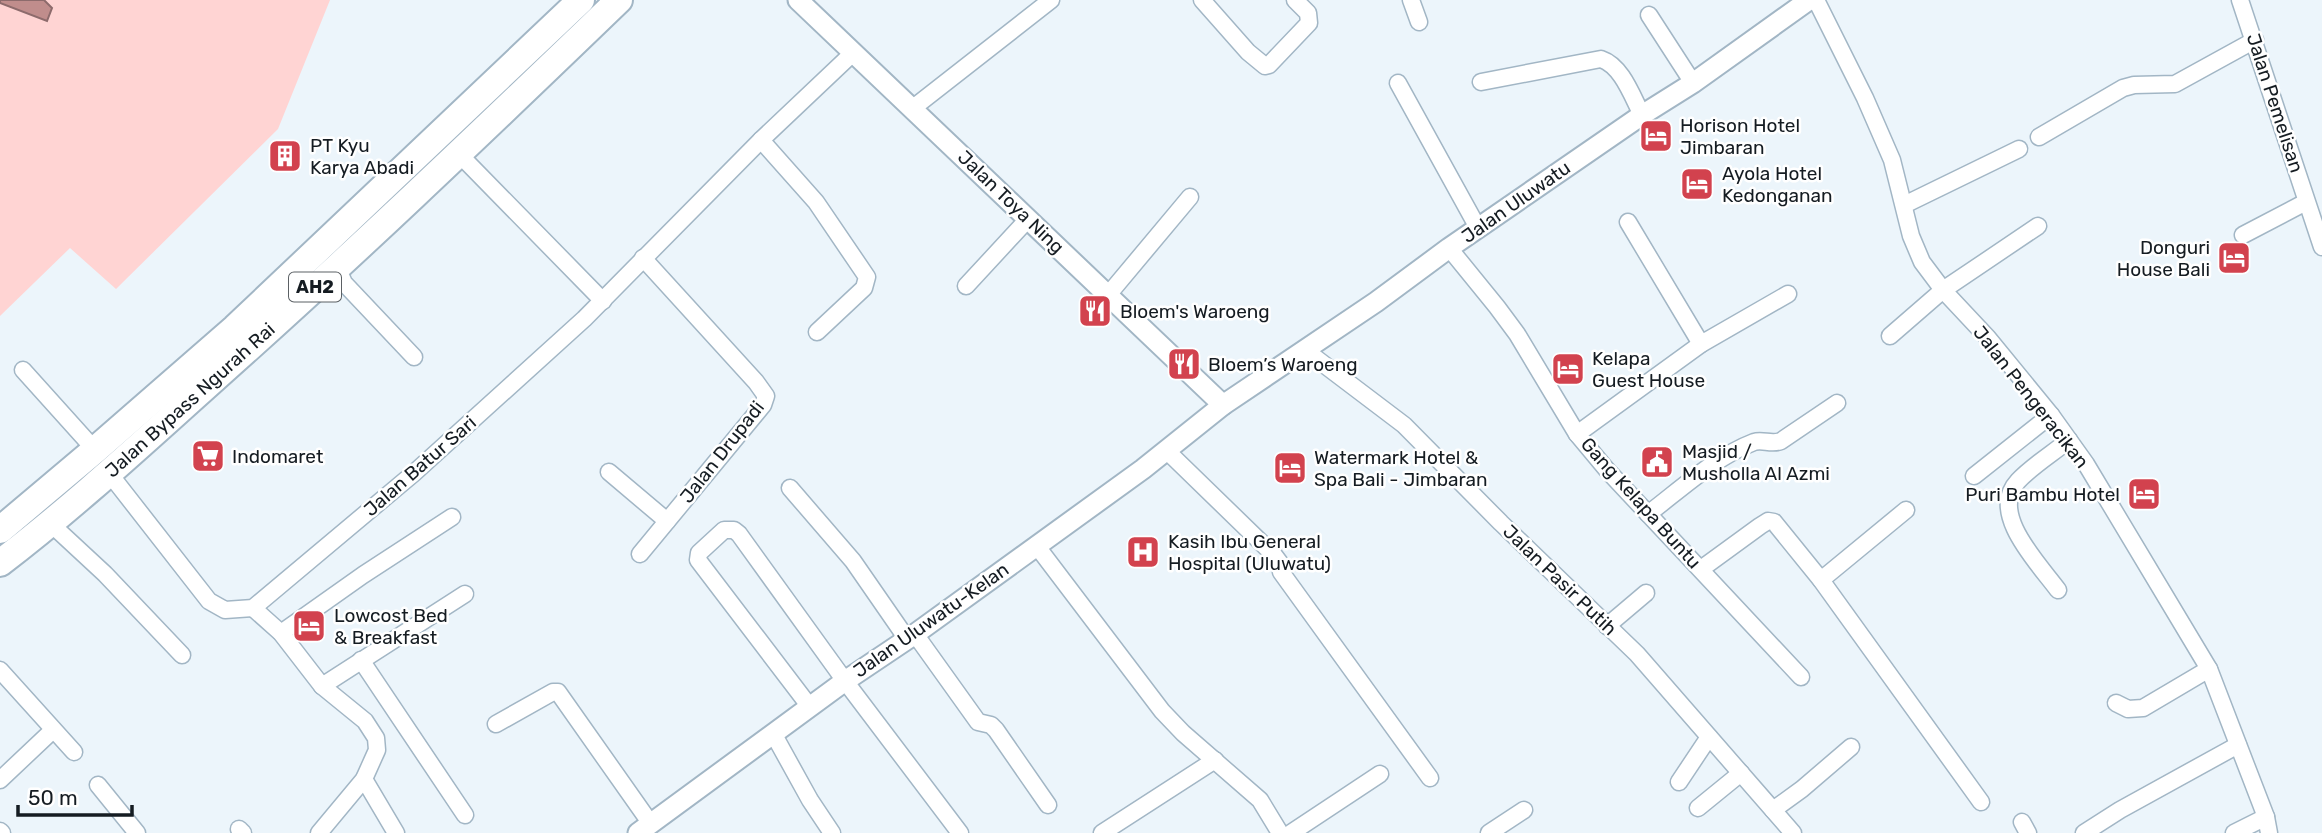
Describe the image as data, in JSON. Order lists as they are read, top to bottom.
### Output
{
  "streets": {
    "highway": ["AH2", "Jalan Bypass Ngurah Rai"],
    "street": [
      "Jalan Pemelisan",
      "Jalan Toya Ning",
      "Jalan Uluwatu",
      "Jalan Pengeracikan",
      "Jalan Drupadi",
      "Jalan Batur Sari",
      "Gang Kelapa Buntu",
      "Jalan Pasir Putih",
      "Jalan Uluwatu-Kelan"
    ]
  },
  "crossings": [
    ["Jalan Toya Ning", "Jalan Uluwatu"],
    ["Jalan Toya Ning", "Jalan Uluwatu-Kelan"],
    ["Jalan Uluwatu", "Gang Kelapa Buntu"],
    ["Jalan Uluwatu", "Jalan Pasir Putih"],
    ["Jalan Uluwatu", "Jalan Uluwatu-Kelan"]
  ],
  "places": {
    "hotel": [
      "Horison Hotel Jimbaran",
      "Ayola Hotel Kedonganan",
      "Donguri House Bali",
      "Kelapa Guest House",
      "Watermark Hotel & Spa Bali - Jimbaran",
      "Puri Bambu Hotel",
      "Lowcost Bed & Breakfast"
    ],
    "building": ["PT Kyu Karya Abadi"],
    "restaurant": ["Bloem's Waroeng", "Bloem’s Waroeng"],
    "supermarket": ["Indomaret"],
    "public building": ["Masjid / Musholla Al Azmi"],
    "hospital": ["Kasih Ibu General Hospital (Uluwatu)"]
  },
  "scale_bar": "50 m"
}
